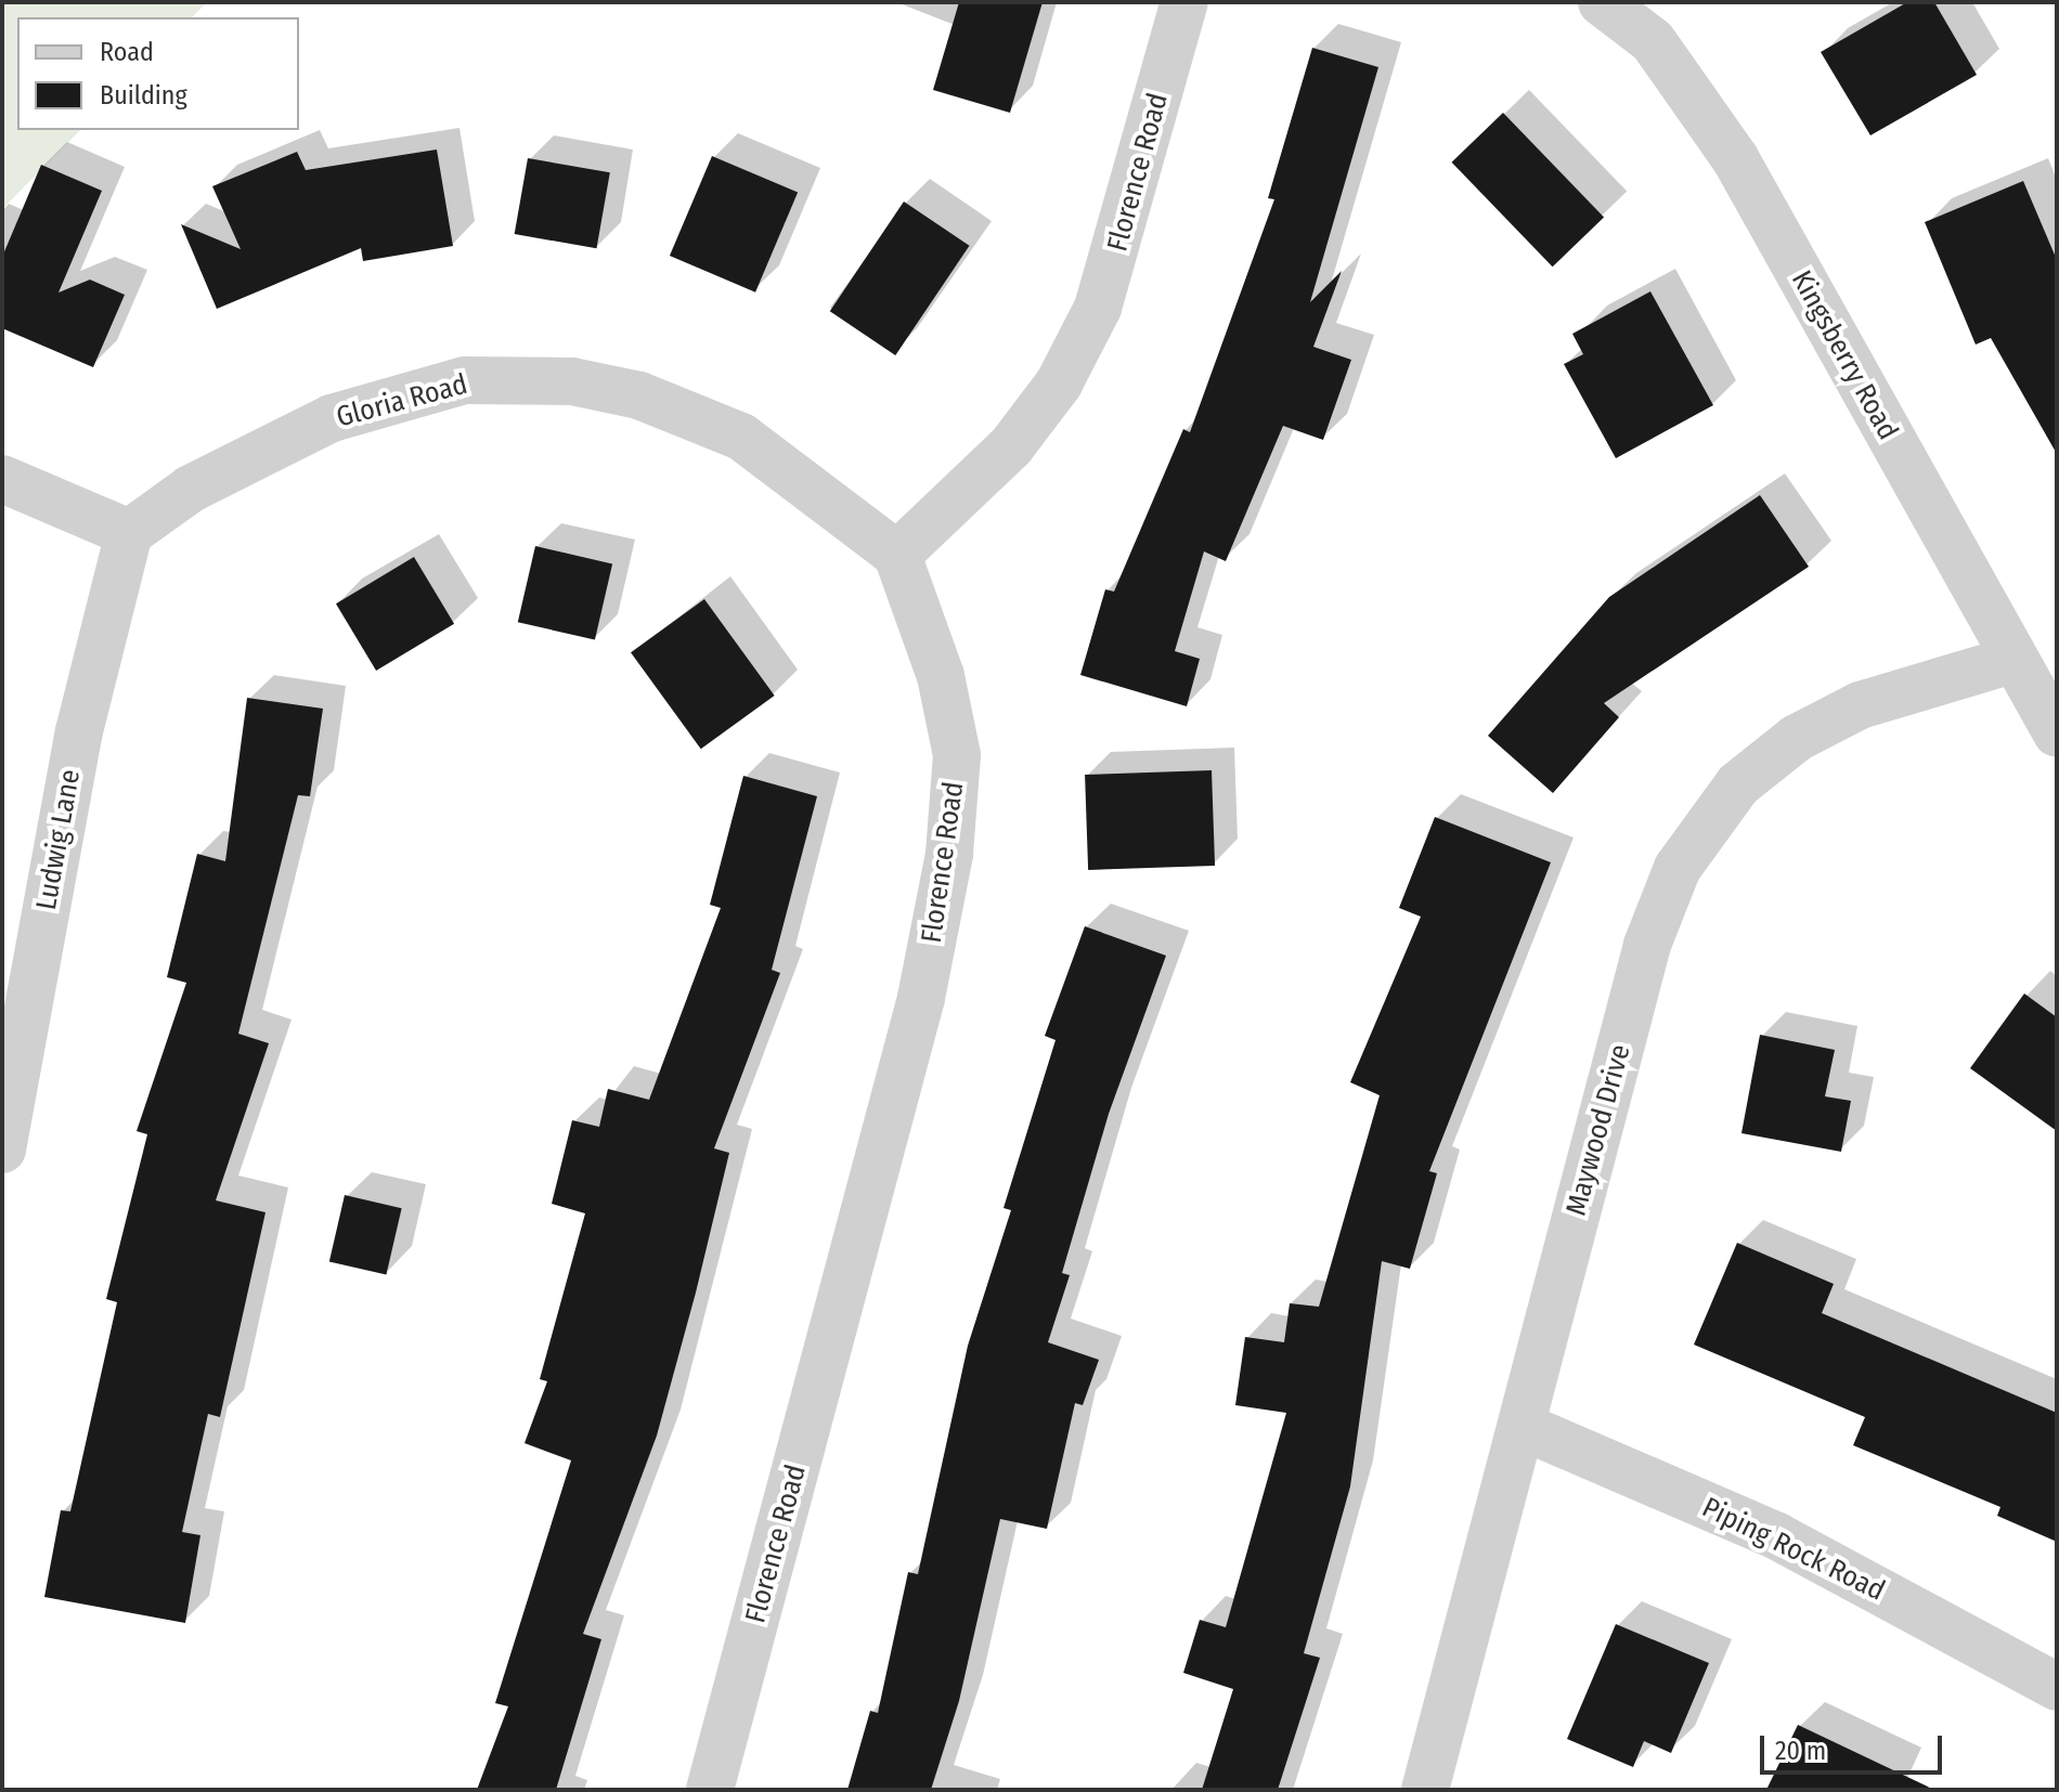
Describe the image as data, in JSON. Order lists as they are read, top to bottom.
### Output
{
  "streets": {
    "street": [
      "Florence Road",
      "Kingsberry Road",
      "Gloria Road",
      "Ludwig Lane",
      "Maywood Drive",
      "Piping Rock Road"
    ]
  },
  "crossings": [
    ["Florence Road", "Gloria Road"],
    ["Kingsberry Road", "Maywood Drive"],
    ["Gloria Road", "Ludwig Lane"],
    ["Maywood Drive", "Piping Rock Road"]
  ],
  "legend": ["Road", "Building"],
  "scale_bar": "20 m"
}
